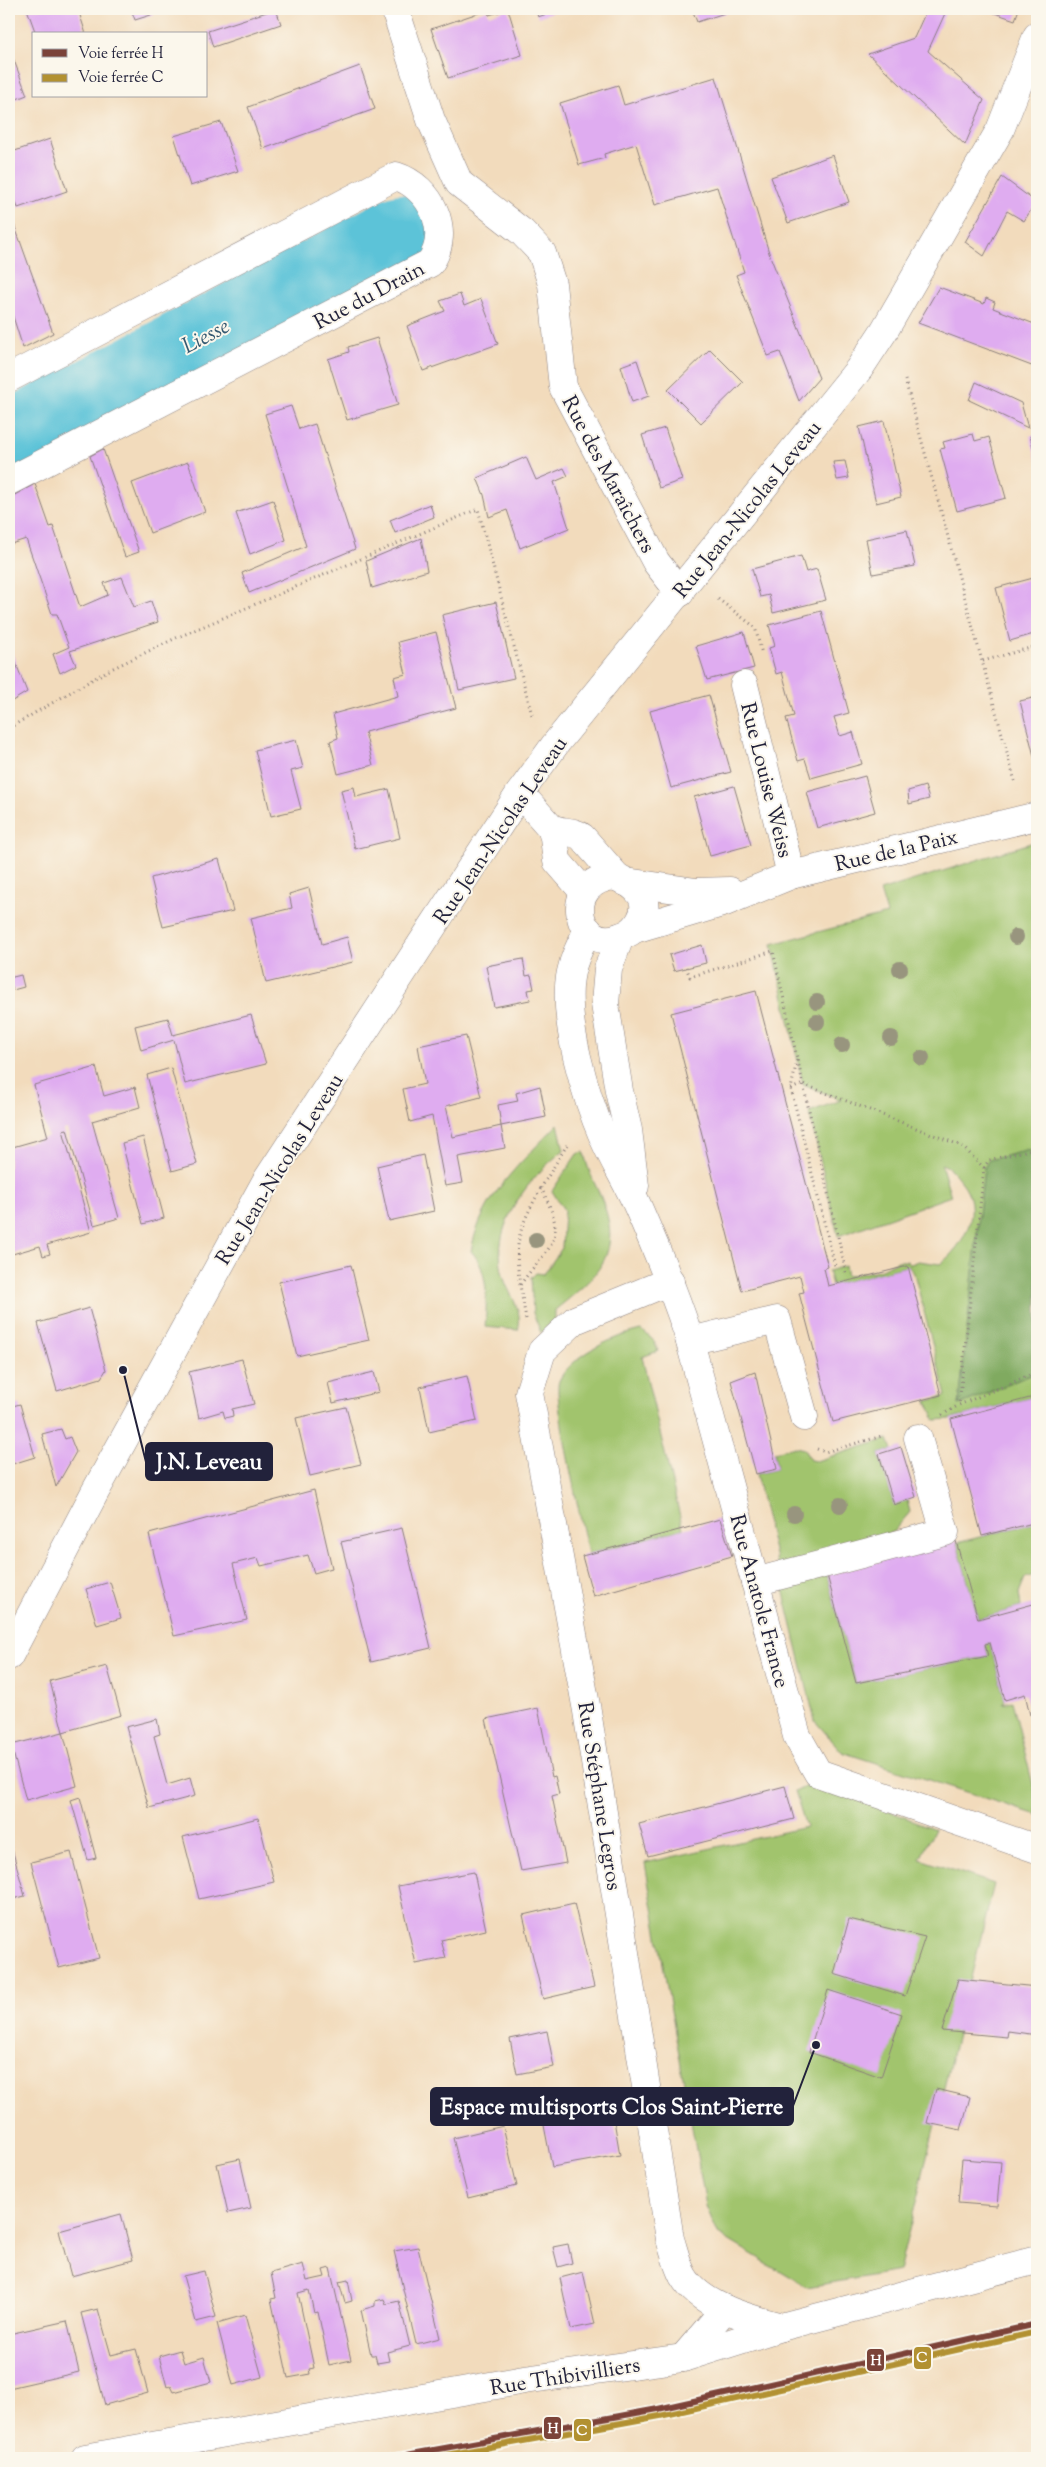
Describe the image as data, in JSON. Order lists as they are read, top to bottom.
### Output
{
  "streets": {
    "street": [
      "Rue du Drain",
      "Rue des Maraîchers",
      "Rue Jean-Nicolas Leveau",
      "Rue Louise Weiss",
      "Rue de la Paix",
      "Rue Anatole France",
      "Rue Stéphane Legros",
      "Rue Thibivilliers"
    ]
  },
  "crossings": [
    ["Rue des Maraîchers", "Rue Jean-Nicolas Leveau"],
    ["Rue Louise Weiss", "Rue de la Paix"],
    ["Rue Anatole France", "Rue Stéphane Legros"],
    ["Rue Stéphane Legros", "Rue Thibivilliers"]
  ],
  "water": ["Liesse"],
  "places": ["J.N. Leveau", "Espace multisports Clos Saint-Pierre"],
  "lines": ["rail line H", "rail line C"],
  "legend": ["Voie ferrée H", "Voie ferrée C"]
}
